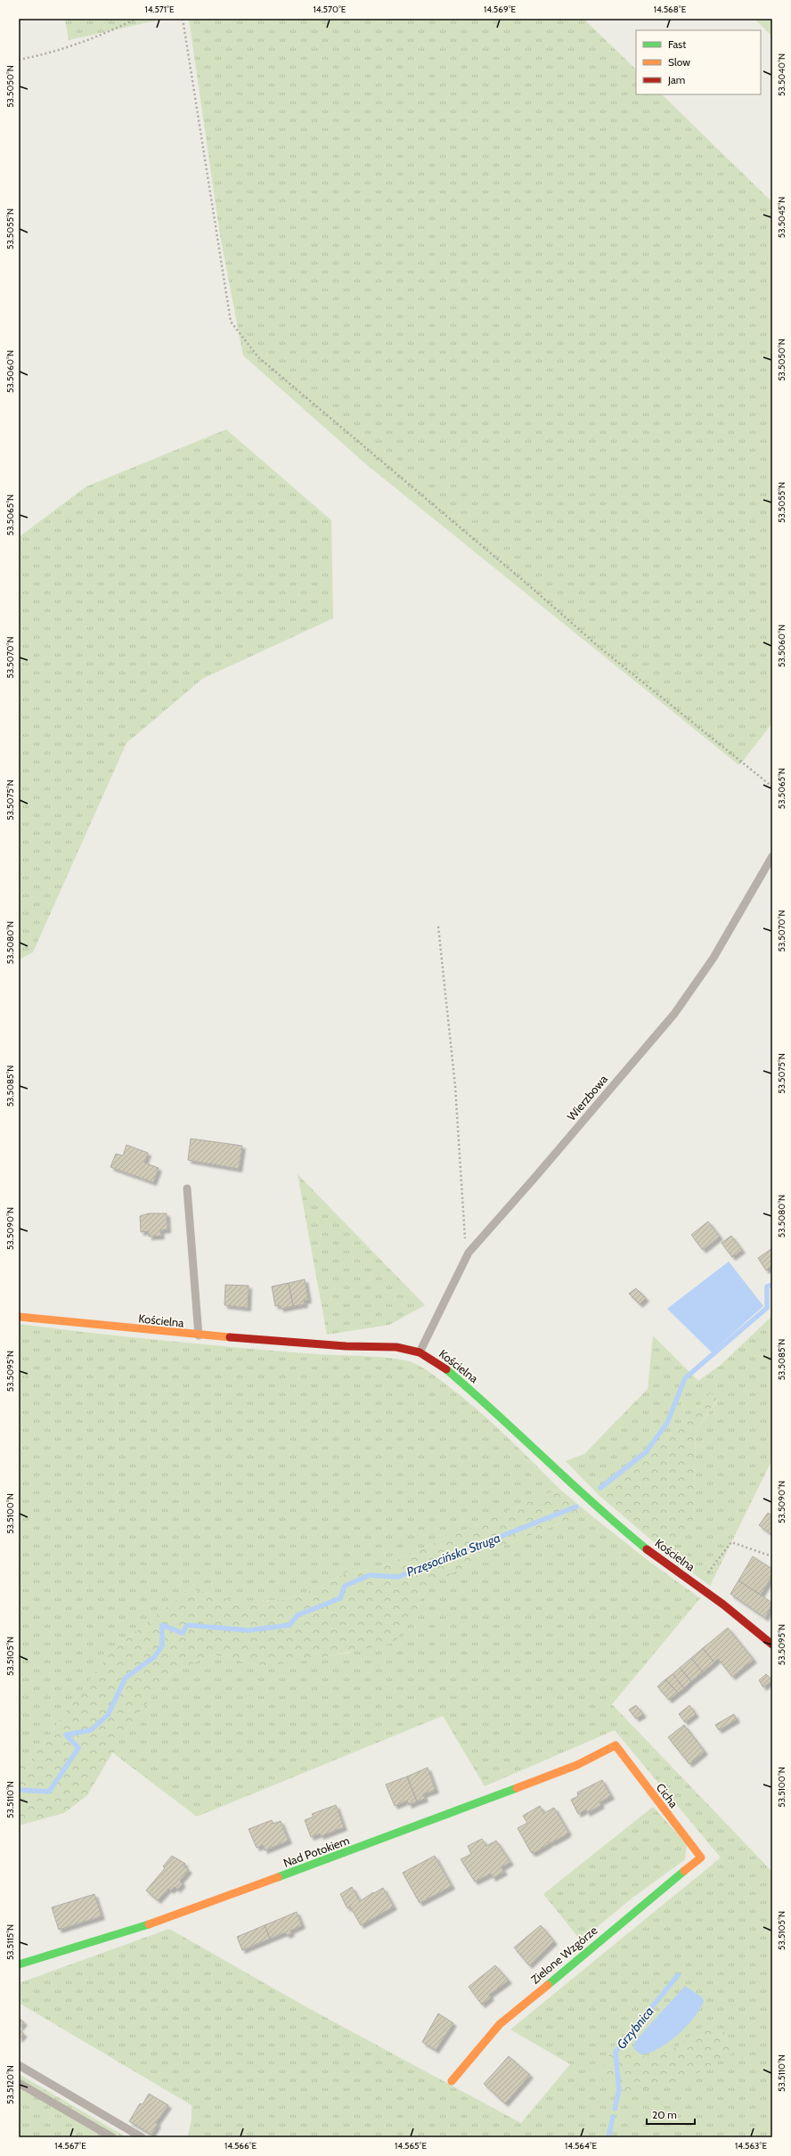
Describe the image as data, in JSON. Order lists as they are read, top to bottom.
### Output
{
  "streets": {
    "street": [
      "Kościelna",
      "Cicha",
      "Nad Potokiem",
      "Zielone Wzgórze"
    ],
    "lane": ["Wierzbowa"]
  },
  "crossings": [
    ["Wierzbowa", "Kościelna"],
    ["Cicha", "Nad Potokiem"],
    ["Cicha", "Zielone Wzgórze"]
  ],
  "water": ["Przęsocińska Struga", "Grzybnica"],
  "legend": ["Fast", "Slow", "Jam"],
  "scale_bar": "20 m",
  "coordinates": [
    "14.571°E",
    "14.570°E",
    "14.569°E",
    "14.568°E",
    "53.5040°N",
    "53.5050°N",
    "53.5045°N",
    "53.5055°N",
    "53.5060°N",
    "53.5065°N",
    "53.5070°N",
    "53.5075°N",
    "53.5080°N",
    "53.5085°N",
    "53.5090°N",
    "53.5095°N",
    "53.5100°N",
    "53.5105°N",
    "53.5110°N",
    "53.5115°N",
    "53.5120°N",
    "14.567°E",
    "14.566°E",
    "14.565°E",
    "14.564°E",
    "14.563°E"
  ]
}
